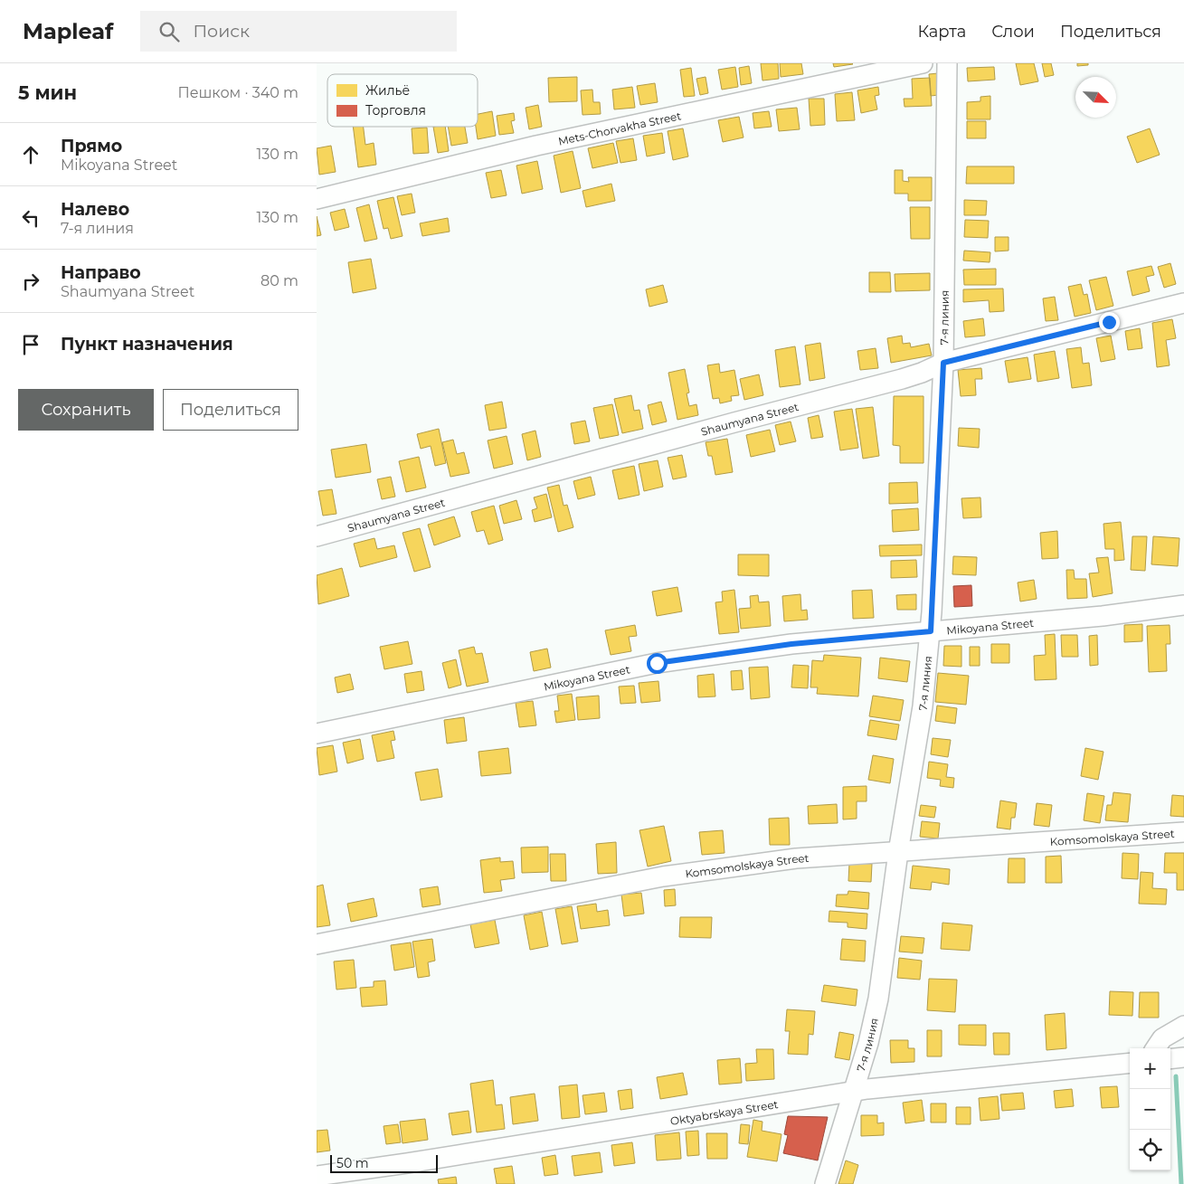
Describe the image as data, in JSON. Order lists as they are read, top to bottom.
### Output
{
  "streets": {
    "street": [
      "Mets-Chorvakha Street",
      "7-я линия",
      "Shaumyana Street",
      "Mikoyana Street",
      "Komsomolskaya Street",
      "Oktyabrskaya Street"
    ]
  },
  "crossings": [
    ["7-я линия", "Shaumyana Street"],
    ["7-я линия", "Mikoyana Street"],
    ["7-я линия", "Komsomolskaya Street"],
    ["7-я линия", "Oktyabrskaya Street"]
  ],
  "legend": ["Жильё", "Торговля"],
  "scale_bar": "50 m",
  "north": "bottom right",
  "page": {
    "header": "Mapleaf",
    "search": "Поиск",
    "nav": ["Карта", "Слои", "Поделиться"],
    "heading": ["5 мин", "Пешком · 340 m"],
    "list": [
      ["Прямо", "Mikoyana Street", "130 m"],
      ["Налево", "7-я линия", "130 m"],
      ["Направо", "Shaumyana Street", "80 m"],
      "Пункт назначения"
    ],
    "buttons": ["Сохранить", "Поделиться"],
    "map_buttons": ["+", "−"],
    "scale": "50 m"
  }
}
